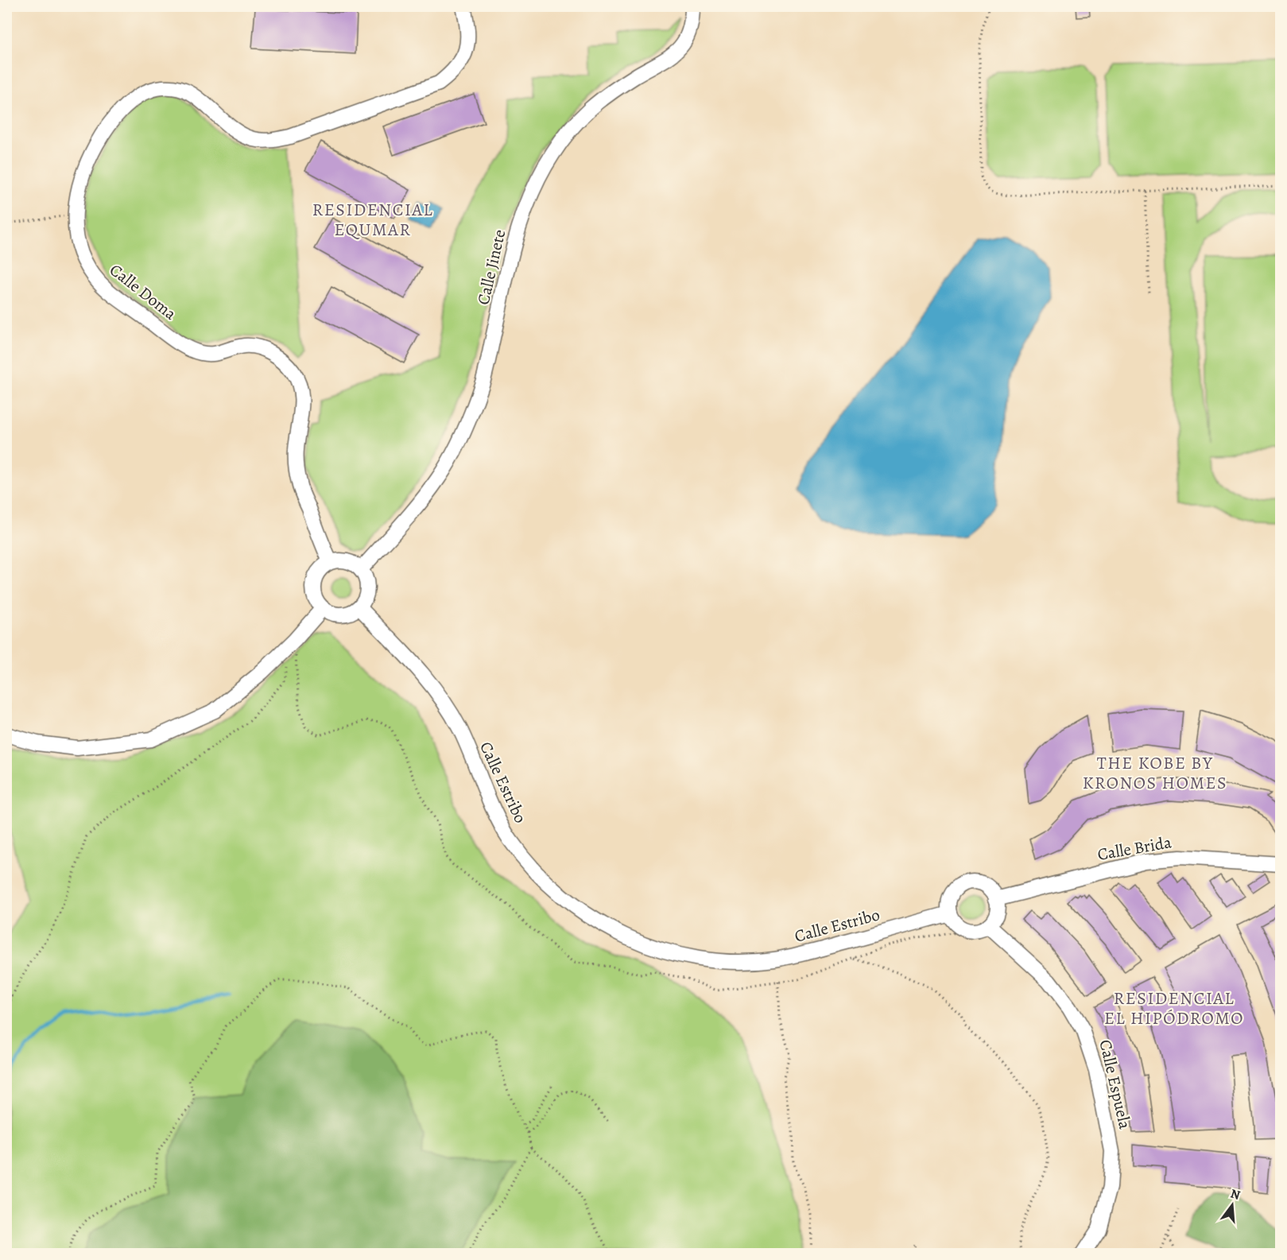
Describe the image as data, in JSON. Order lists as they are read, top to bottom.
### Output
{
  "streets": {
    "street": [
      "Calle Jinete",
      "Calle Doma",
      "Calle Estribo",
      "Calle Brida",
      "Calle Espuela"
    ]
  },
  "crossings": [
    ["Calle Jinete", "Calle Doma"],
    ["Calle Jinete", "Calle Estribo"],
    ["Calle Doma", "Calle Estribo"],
    ["Calle Estribo", "Calle Brida"],
    ["Calle Estribo", "Calle Espuela"],
    ["Calle Brida", "Calle Espuela"]
  ],
  "districts": ["RESIDENCIAL EQUMAR", "THE KOBE BY KRONOS HOMES", "RESIDENCIAL EL HIPÓDROMO"],
  "north": "top"
}
